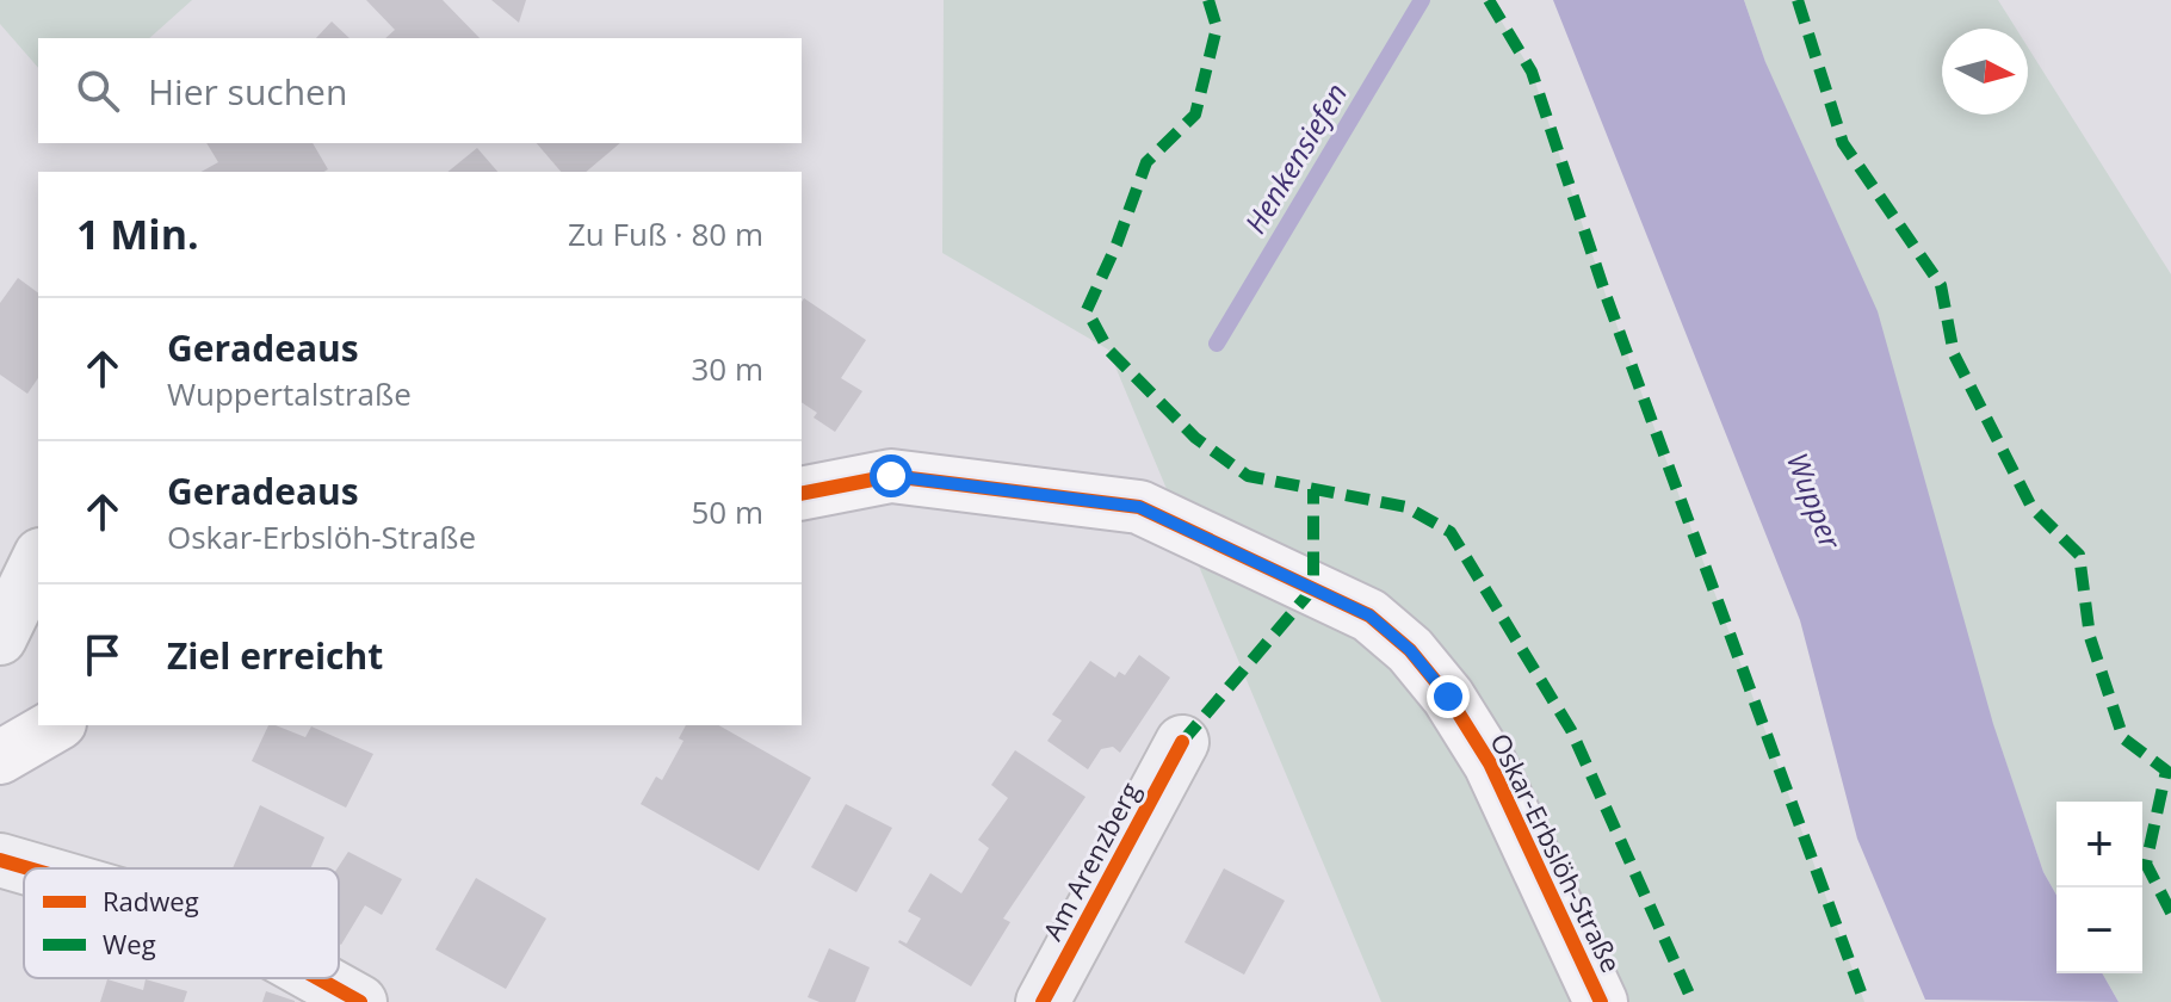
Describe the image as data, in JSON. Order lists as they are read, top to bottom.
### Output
{
  "streets": {
    "main road": ["Oskar-Erbslöh-Straße"],
    "street": ["Am Arenzberg"]
  },
  "water": ["Henkensiefen", "Wupper"],
  "legend": ["Radweg", "Weg"],
  "north": "right",
  "page": {
    "search": "Hier suchen",
    "heading": ["1 Min.", "Zu Fuß · 80 m"],
    "list": [
      ["Geradeaus", "Wuppertalstraße", "30 m"],
      ["Geradeaus", "Oskar-Erbslöh-Straße", "50 m"],
      "Ziel erreicht"
    ],
    "map_buttons": ["+", "−"]
  }
}
